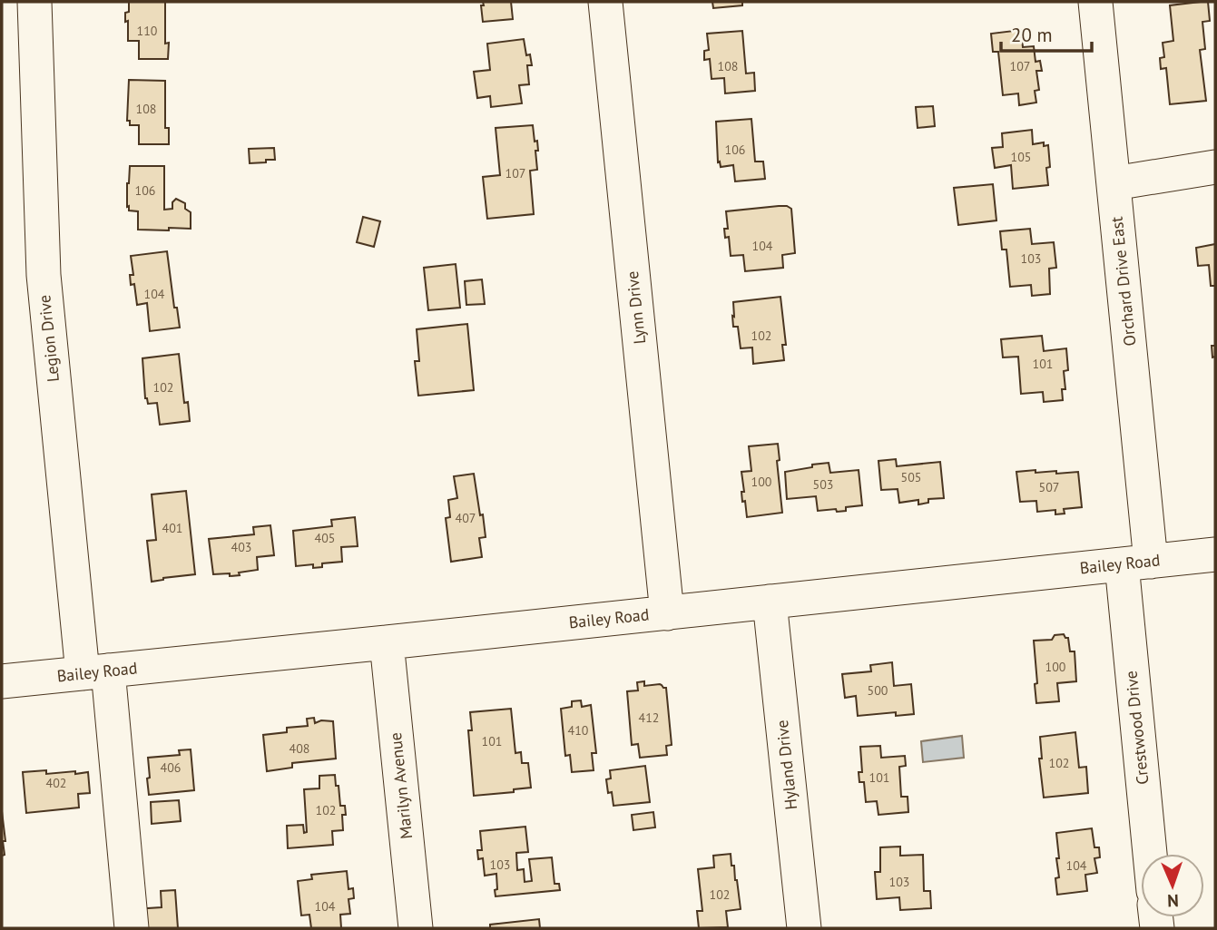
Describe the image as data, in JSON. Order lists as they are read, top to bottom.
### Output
{
  "streets": {
    "street": [
      "Orchard Drive East",
      "Lynn Drive",
      "Legion Drive",
      "Bailey Road",
      "Crestwood Drive",
      "Hyland Drive",
      "Marilyn Avenue"
    ]
  },
  "crossings": [
    ["Orchard Drive East", "Bailey Road"],
    ["Orchard Drive East", "Crestwood Drive"],
    ["Lynn Drive", "Bailey Road"],
    ["Legion Drive", "Bailey Road"],
    ["Bailey Road", "Crestwood Drive"],
    ["Bailey Road", "Hyland Drive"],
    ["Bailey Road", "Marilyn Avenue"]
  ],
  "house_numbers": [
    "110",
    "108",
    "107",
    "108",
    "106",
    "105",
    "107",
    "106",
    "104",
    "103",
    "104",
    "102",
    "101",
    "102",
    "505",
    "100",
    "503",
    "507",
    "407",
    "401",
    "405",
    "403",
    "100",
    "500",
    "412",
    "410",
    "101",
    "408",
    "102",
    "406",
    "101",
    "402",
    "102",
    "103",
    "104",
    "103",
    "102",
    "104"
  ],
  "scale_bar": "20 m",
  "north": "bottom"
}
